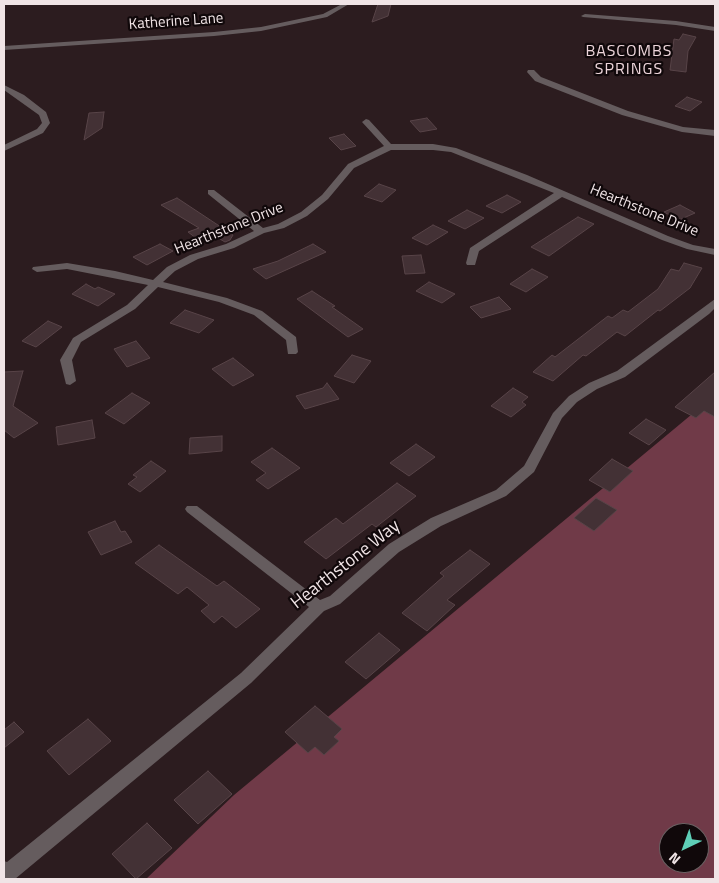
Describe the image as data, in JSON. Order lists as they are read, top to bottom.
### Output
{
  "streets": {
    "street": ["Katherine Lane", "Hearthstone Drive", "Hearthstone Way"]
  },
  "districts": ["BASCOMBS SPRINGS"],
  "north": "bottom left"
}
